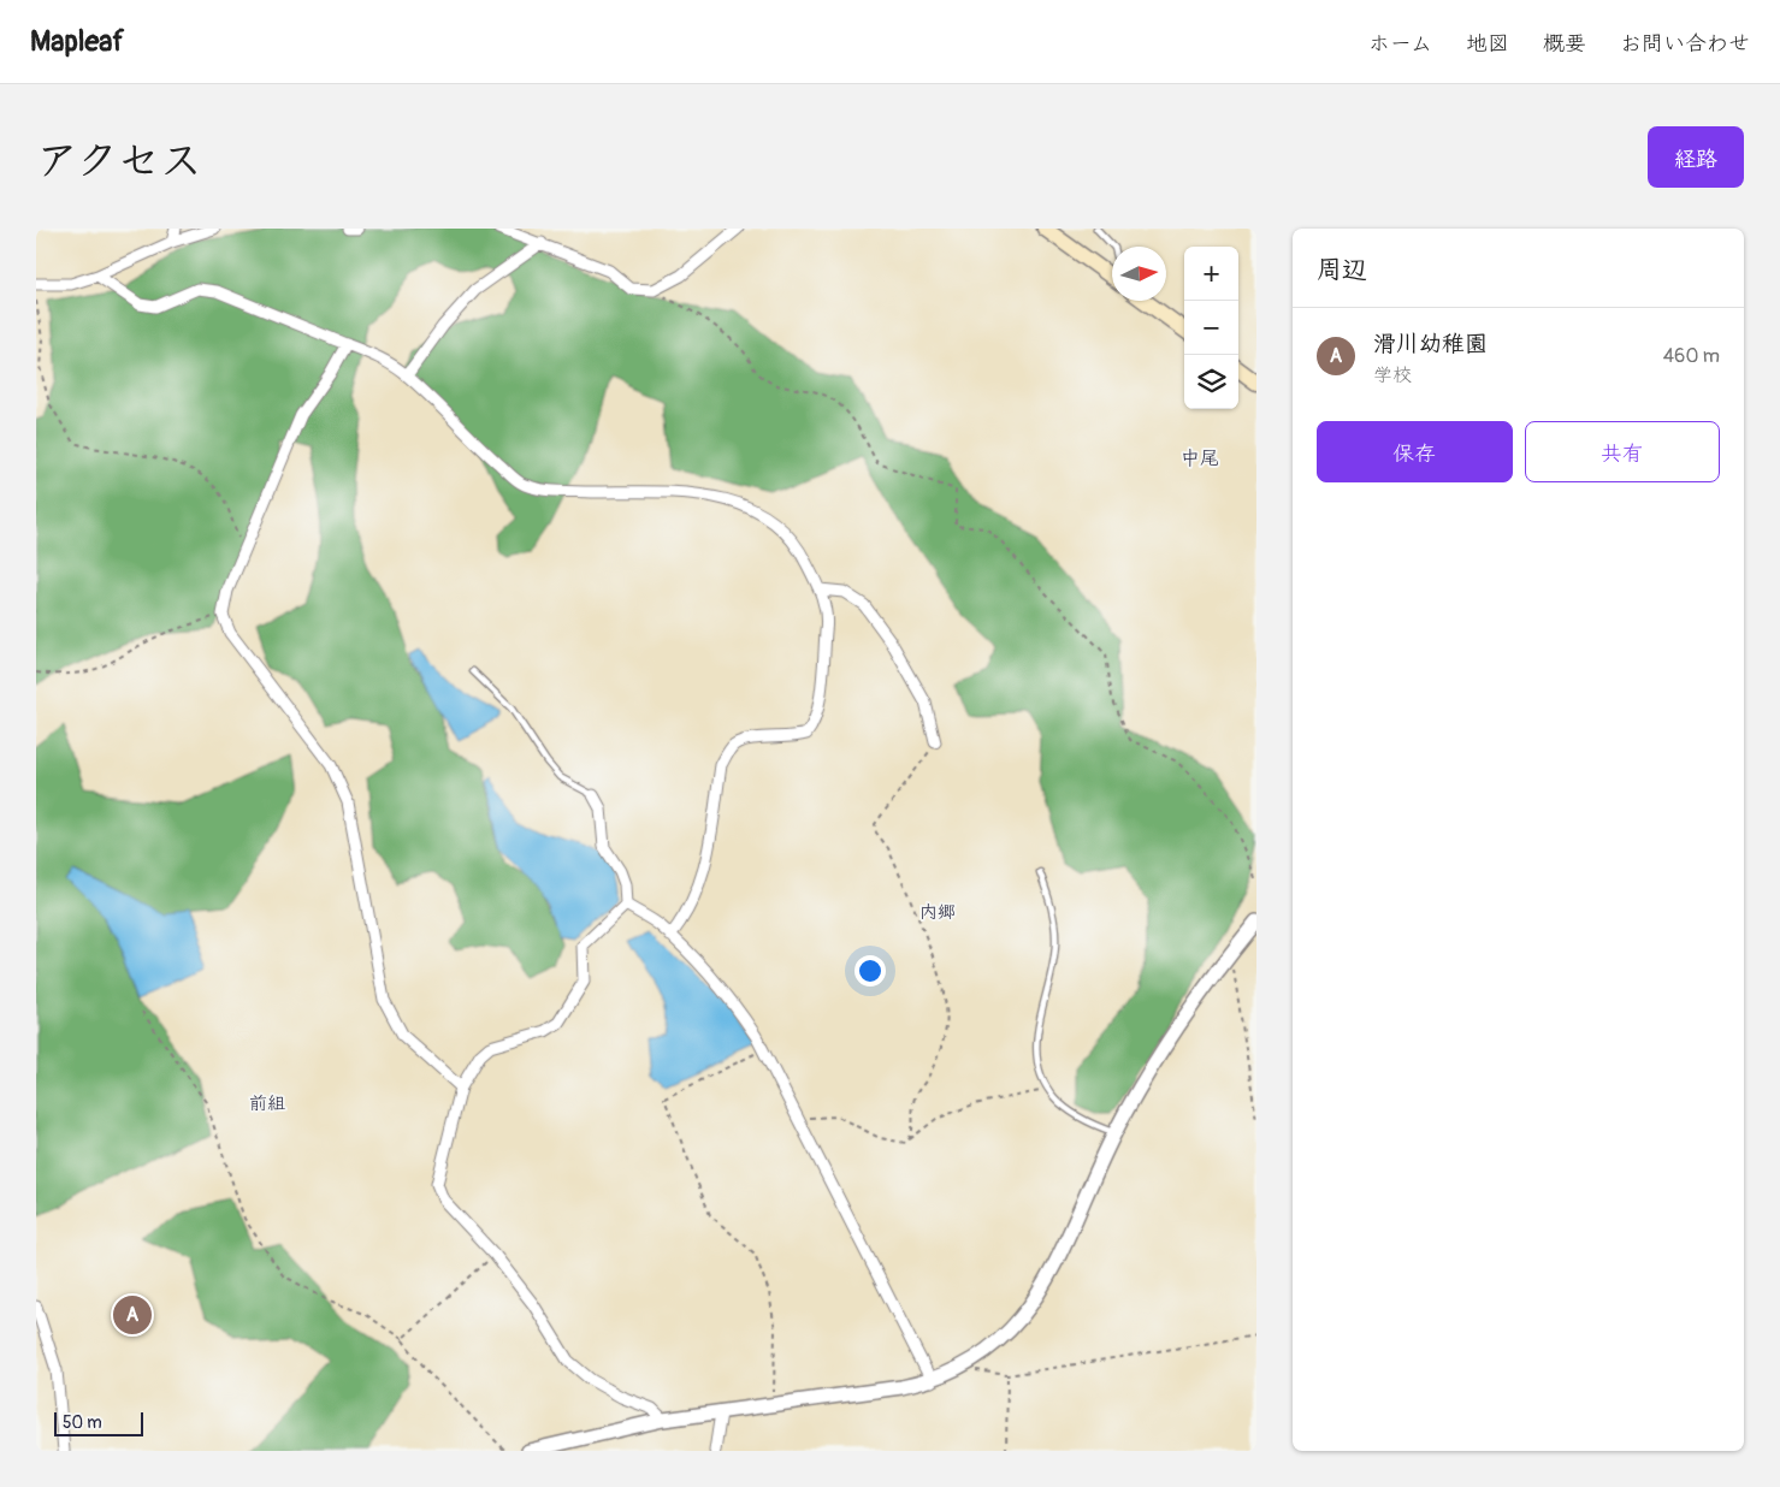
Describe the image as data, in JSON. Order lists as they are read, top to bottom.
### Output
{
  "districts": ["中尾", "内郷", "前組"],
  "scale_bar": "50 m",
  "north": "right",
  "page": {
    "header": "Mapleaf",
    "nav": [
      "ホーム",
      "地図",
      "概要",
      "お問い合わせ"
    ],
    "title": "アクセス",
    "buttons": [
      "経路",
      ["保存", "共有"]
    ],
    "heading": "周辺",
    "map_buttons": ["+", "−"],
    "list": [
      {
        "mark": "A",
        "name": "滑川幼稚園",
        "note": "学校",
        "value": "460 m"
      }
    ],
    "pins": "A",
    "scale": "50 m"
  }
}
